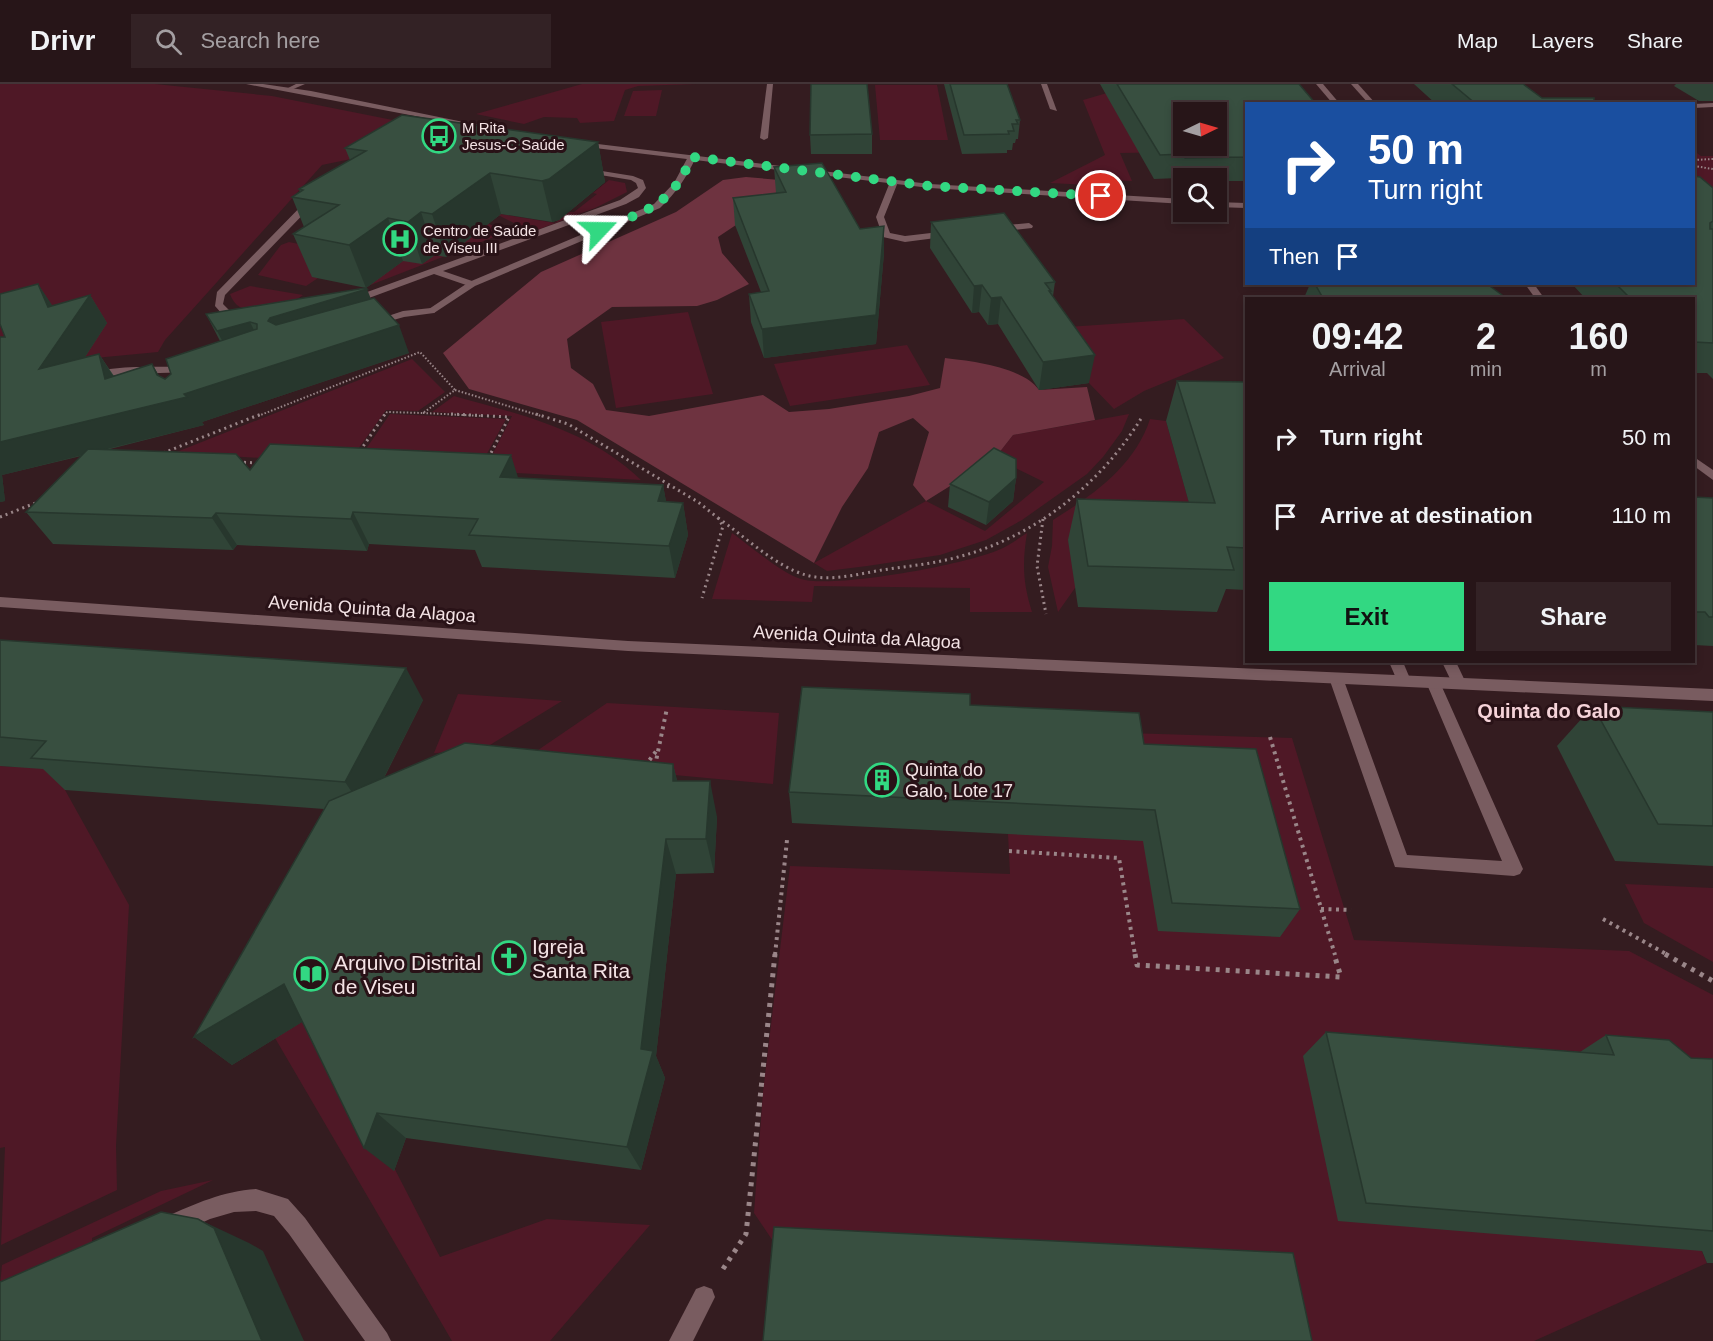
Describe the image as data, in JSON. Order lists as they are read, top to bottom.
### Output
{
  "streets": {
    "street": ["Avenida Quinta da Alagoa"]
  },
  "districts": ["Quinta do Galo"],
  "places": {
    "bus stop": ["M Rita Jesus-C Saúde"],
    "hospital": ["Centro de Saúde de Viseu III"],
    "building": ["Quinta do Galo, Lote 17"],
    "church": ["Igreja Santa Rita"],
    "library": ["Arquivo Distrital de Viseu"]
  },
  "north": "right",
  "page": {
    "header": "Drivr",
    "search": "Search here",
    "nav": ["Map", "Layers", "Share"],
    "turn": ["50 m", "Turn right"],
    "then": "Then",
    "eta": [
      "09:42",
      "Arrival",
      "2",
      "min",
      "160",
      "m"
    ],
    "list": [
      {
        "name": "Turn right",
        "value": "50 m"
      },
      {
        "name": "Arrive at destination",
        "value": "110 m"
      }
    ],
    "buttons": ["Exit", "Share"]
  }
}
